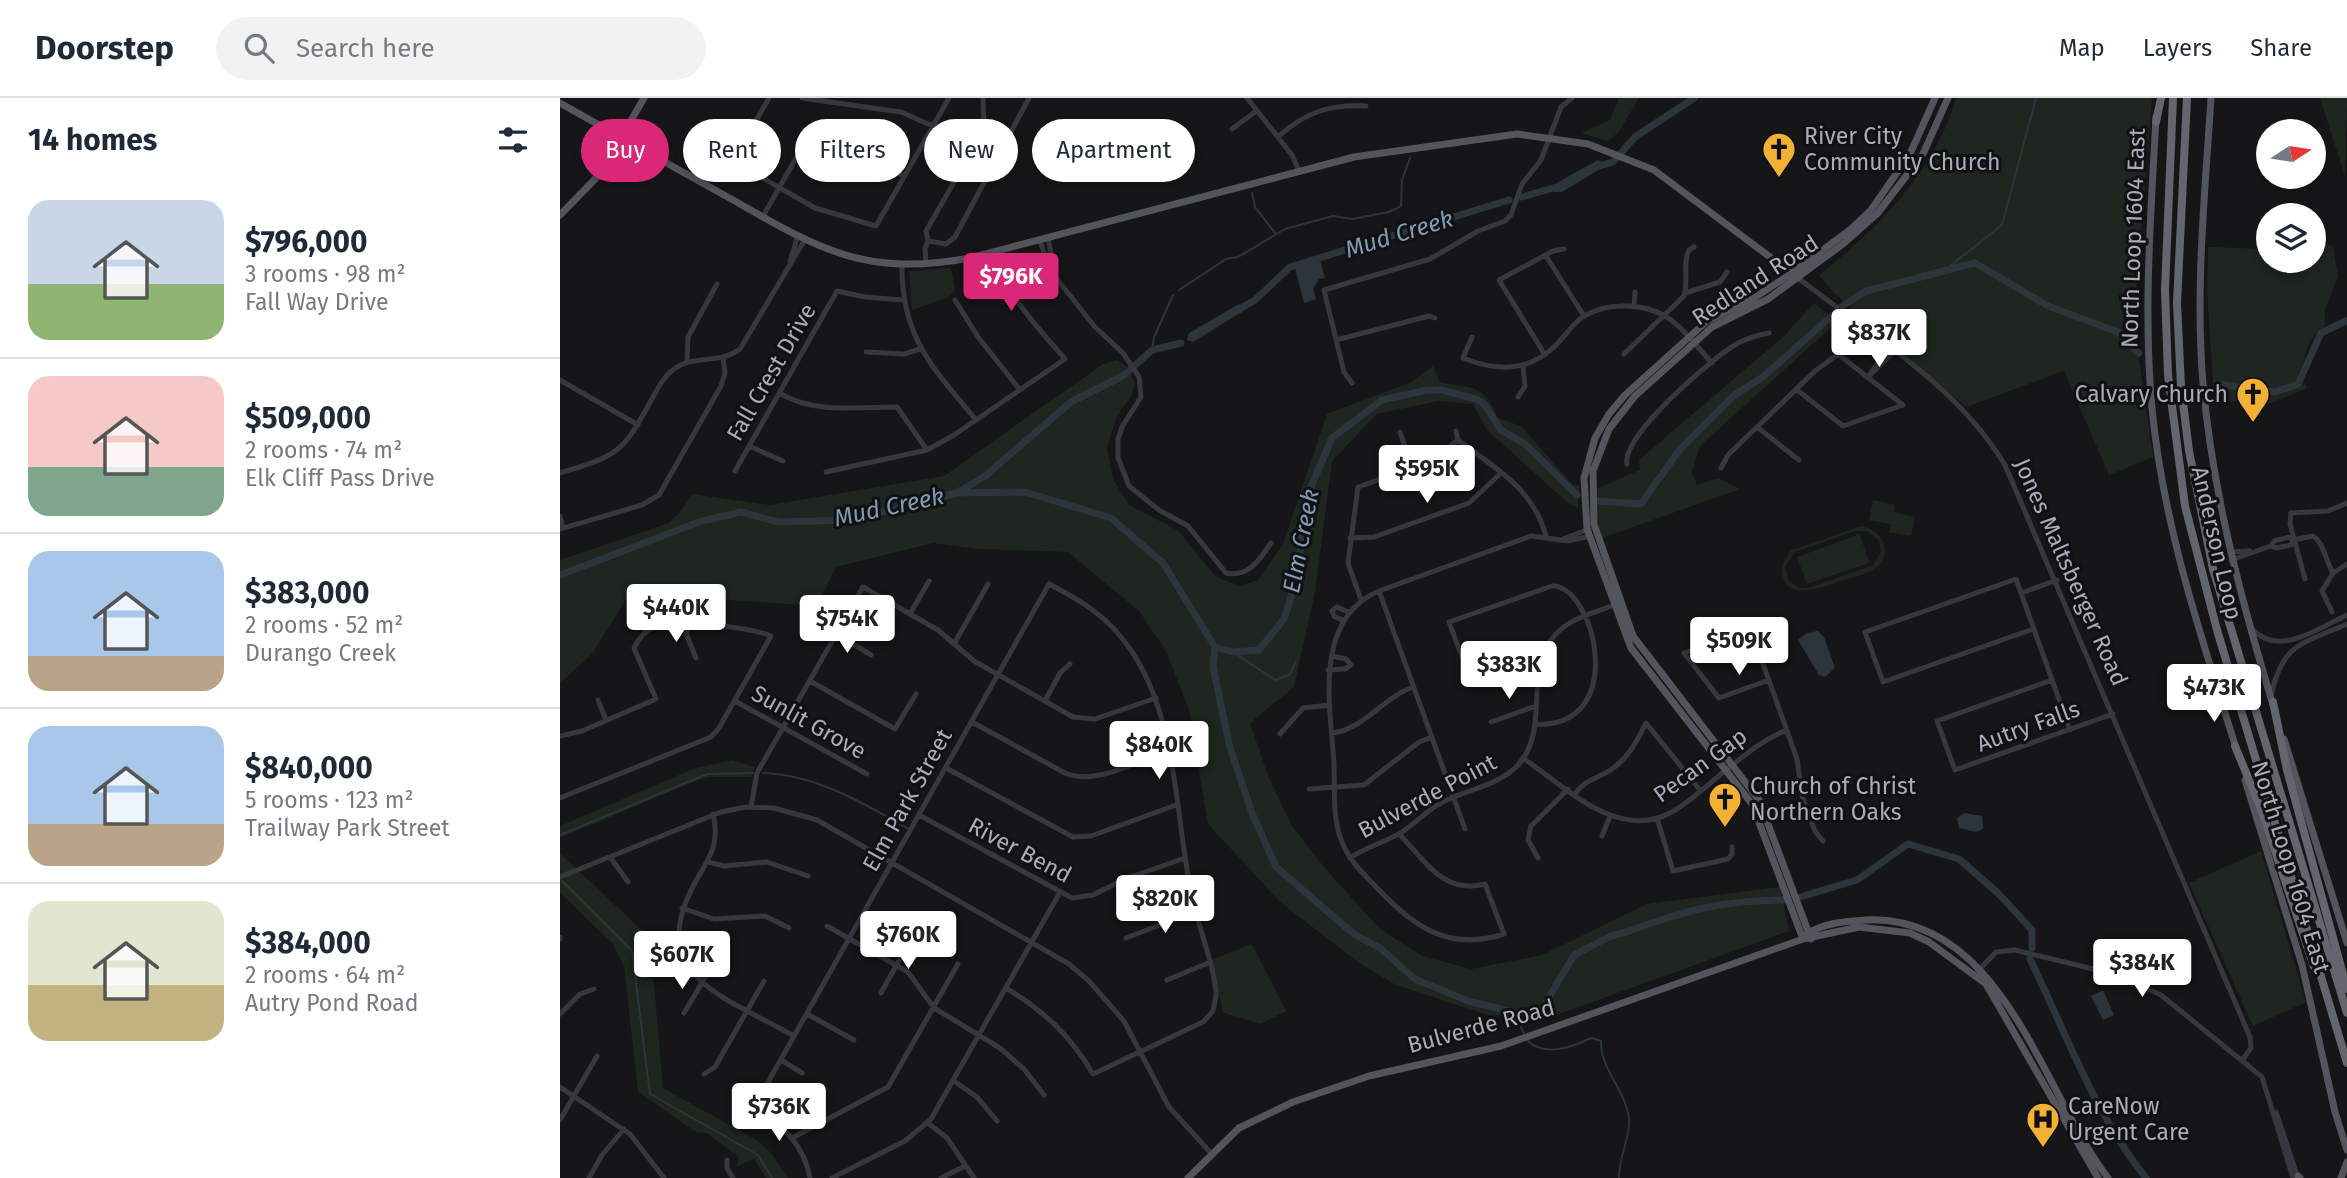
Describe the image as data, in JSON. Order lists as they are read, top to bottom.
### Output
{
  "streets": {
    "highway": ["Anderson Loop"],
    "main road": [
      "North Loop 1604 East",
      "Redland Road",
      "Jones Maltsberger Road",
      "Bulverde Road"
    ],
    "street": [
      "Fall Crest Drive",
      "Sunlit Grove",
      "Autry Falls",
      "Pecan Gap",
      "Bulverde Point",
      "Elm Park Street",
      "River Bend"
    ]
  },
  "crossings": [
    ["Redland Road", "Jones Maltsberger Road"],
    ["Redland Road", "Pecan Gap"],
    ["Redland Road", "Bulverde Point"],
    ["Redland Road", "Bulverde Road"],
    ["Jones Maltsberger Road", "Autry Falls"],
    ["Pecan Gap", "Bulverde Point"],
    ["Elm Park Street", "River Bend"]
  ],
  "water": ["Mud Creek", "Elm Creek"],
  "places": {
    "church": ["River City Community Church", "Calvary Church", "Church of Christ Northern Oaks"],
    "hospital": ["CareNow Urgent Care"]
  },
  "north": "right",
  "page": {
    "header": "Doorstep",
    "search": "Search here",
    "nav": ["Map", "Layers", "Share"],
    "heading": "14 homes",
    "chip": [
      "Buy",
      "Rent",
      "Filters",
      "New",
      "Apartment"
    ],
    "list": [
      {
        "name": "$796,000",
        "note": "3 rooms · 98 m² · Fall Way Drive"
      },
      {
        "name": "$509,000",
        "note": "2 rooms · 74 m² · Elk Cliff Pass Drive"
      },
      {
        "name": "$383,000",
        "note": "2 rooms · 52 m² · Durango Creek"
      },
      {
        "name": "$840,000",
        "note": "5 rooms · 123 m² · Trailway Park Street"
      },
      {
        "name": "$384,000",
        "note": "2 rooms · 64 m² · Autry Pond Road"
      }
    ],
    "price": [
      "$796K",
      "$837K",
      "$595K",
      "$440K",
      "$754K",
      "$509K",
      "$383K",
      "$473K",
      "$840K",
      "$820K",
      "$760K",
      "$607K",
      "$384K",
      "$736K"
    ]
  }
}
